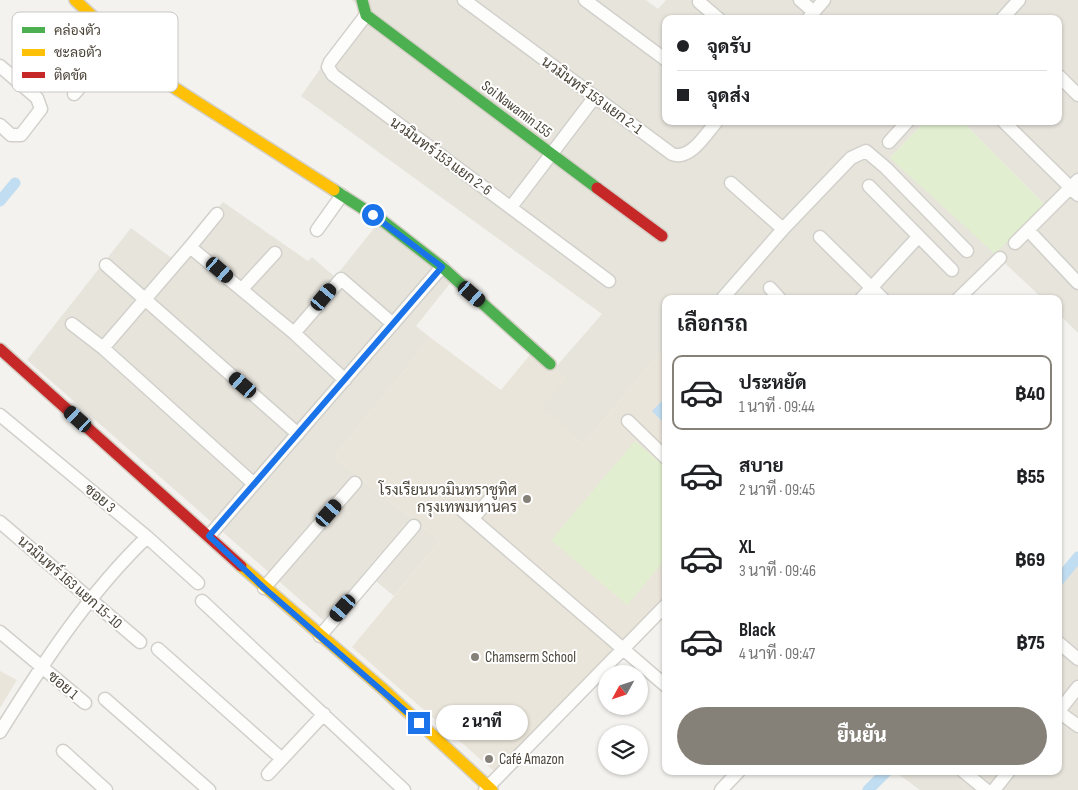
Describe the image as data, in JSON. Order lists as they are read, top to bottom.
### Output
{
  "streets": {
    "street": [
      "นวมินทร์ 153 แยก 2-1",
      "Soi Nawamin 155",
      "นวมินทร์ 153 แยก 2-6",
      "ซอย 3",
      "นวมินทร์ 163 แยก 15-10",
      "ซอย 1"
    ]
  },
  "crossings": [
    ["Soi Nawamin 155", "นวมินทร์ 153 แยก 2-6"]
  ],
  "places": ["โรงเรียนนวมินทราชูทิศ กรุงเทพมหานคร", "Chamserm School", "Café Amazon"],
  "legend": ["คล่องตัว", "ชะลอตัว", "ติดขัด"],
  "north": "bottom left",
  "page": {
    "banner": ["จุดรับ", "จุดส่ง"],
    "heading": "เลือกรถ",
    "list": [
      {
        "name": "ประหยัด",
        "note": "1 นาที · 09:44",
        "value": "฿40"
      },
      {
        "name": "สบาย",
        "note": "2 นาที · 09:45",
        "value": "฿55"
      },
      {
        "name": "XL",
        "note": "3 นาที · 09:46",
        "value": "฿69"
      },
      {
        "name": "Black",
        "note": "4 นาที · 09:47",
        "value": "฿75"
      }
    ],
    "buttons": "ยืนยัน",
    "bubble": "2 นาที"
  }
}
